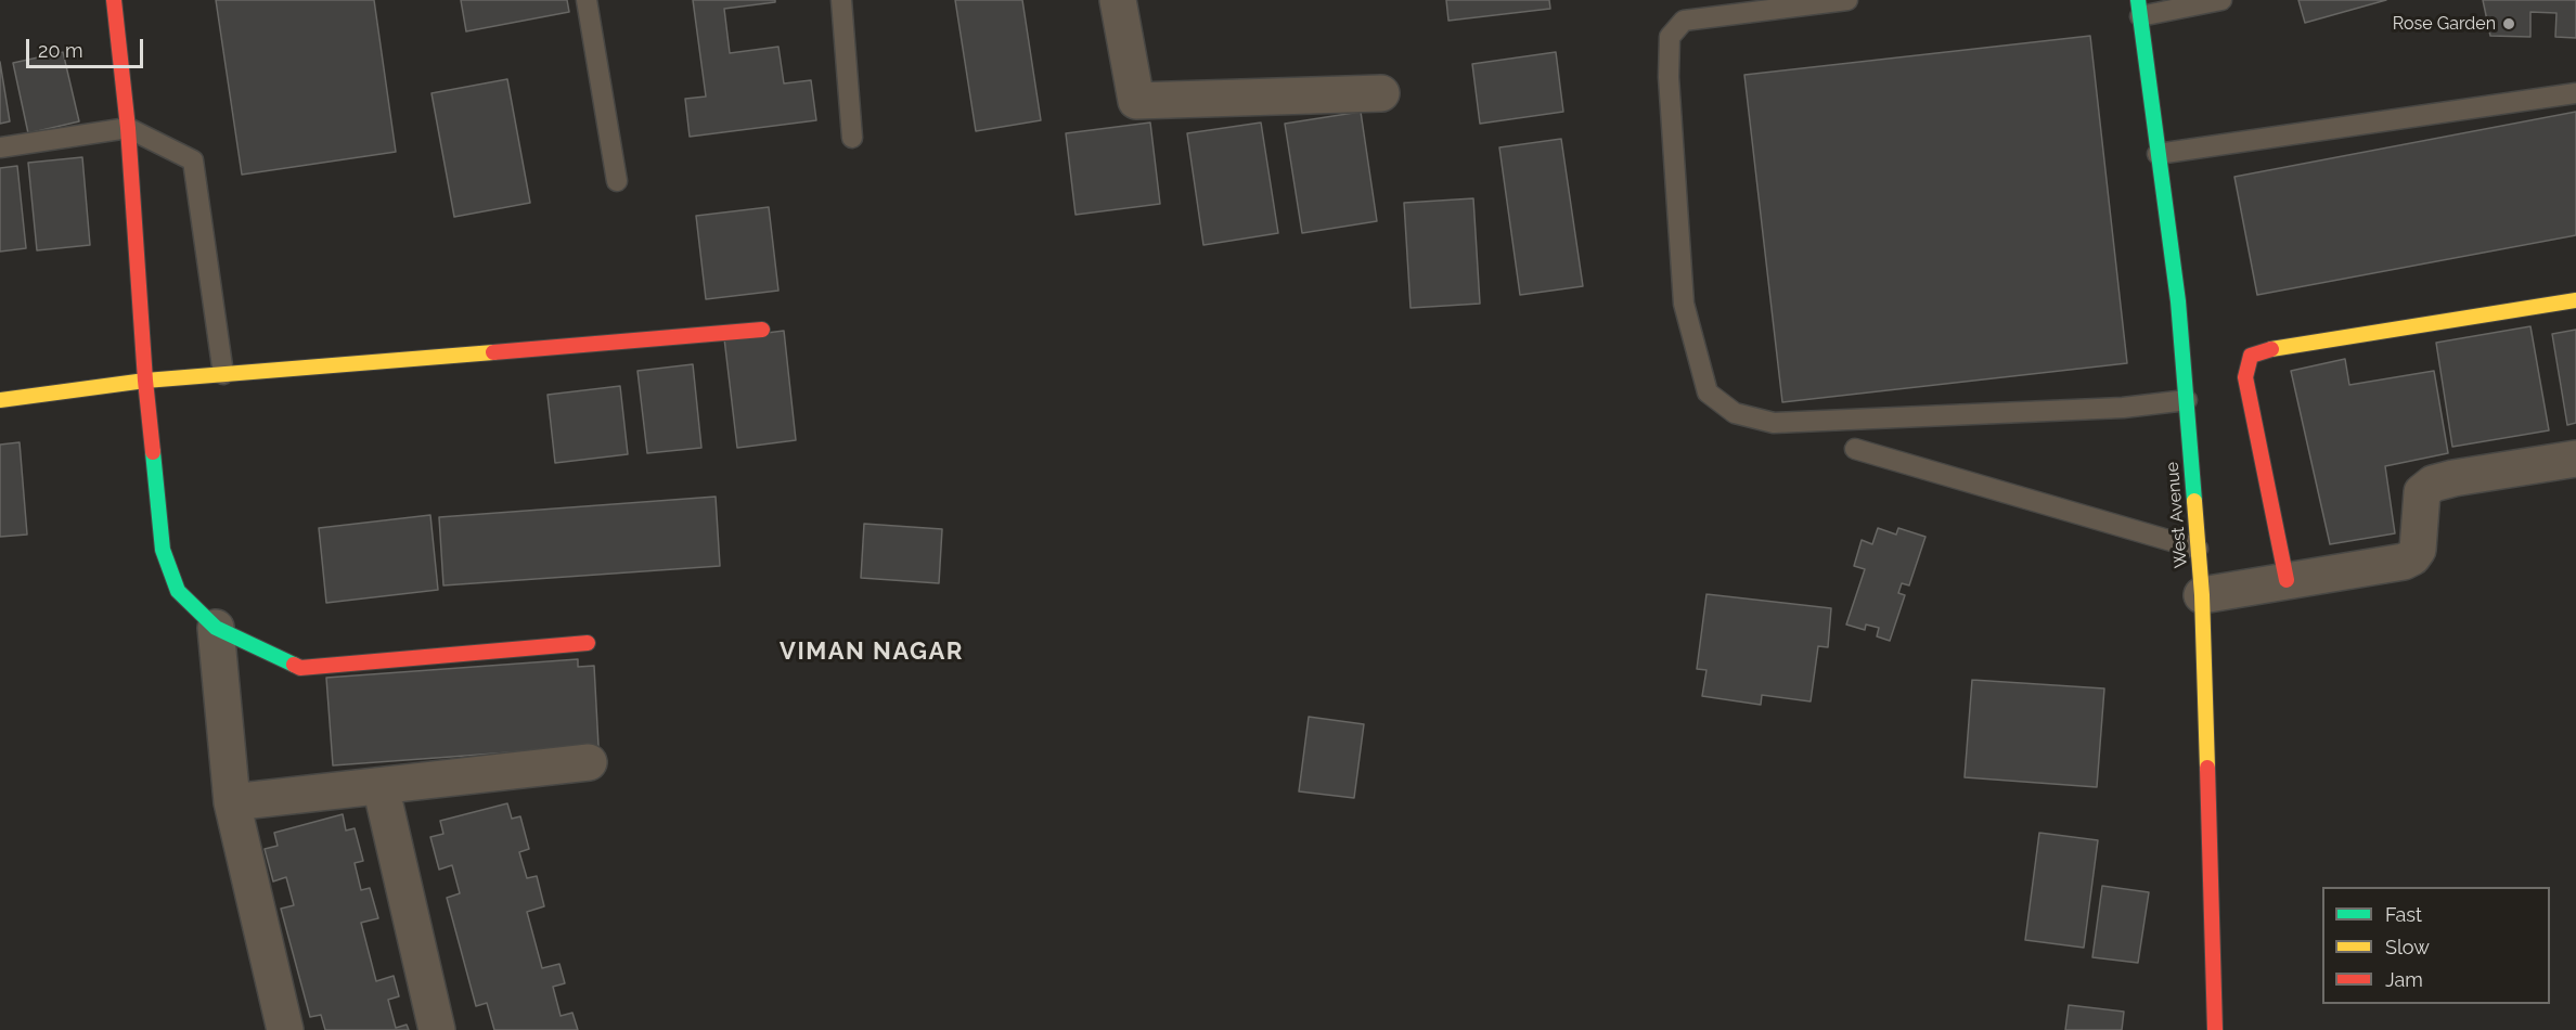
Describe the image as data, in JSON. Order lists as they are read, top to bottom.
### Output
{
  "streets": {
    "street": ["West Avenue"]
  },
  "districts": ["VIMAN NAGAR"],
  "places": ["Rose Garden"],
  "legend": ["Fast", "Slow", "Jam"],
  "scale_bar": "20 m"
}
